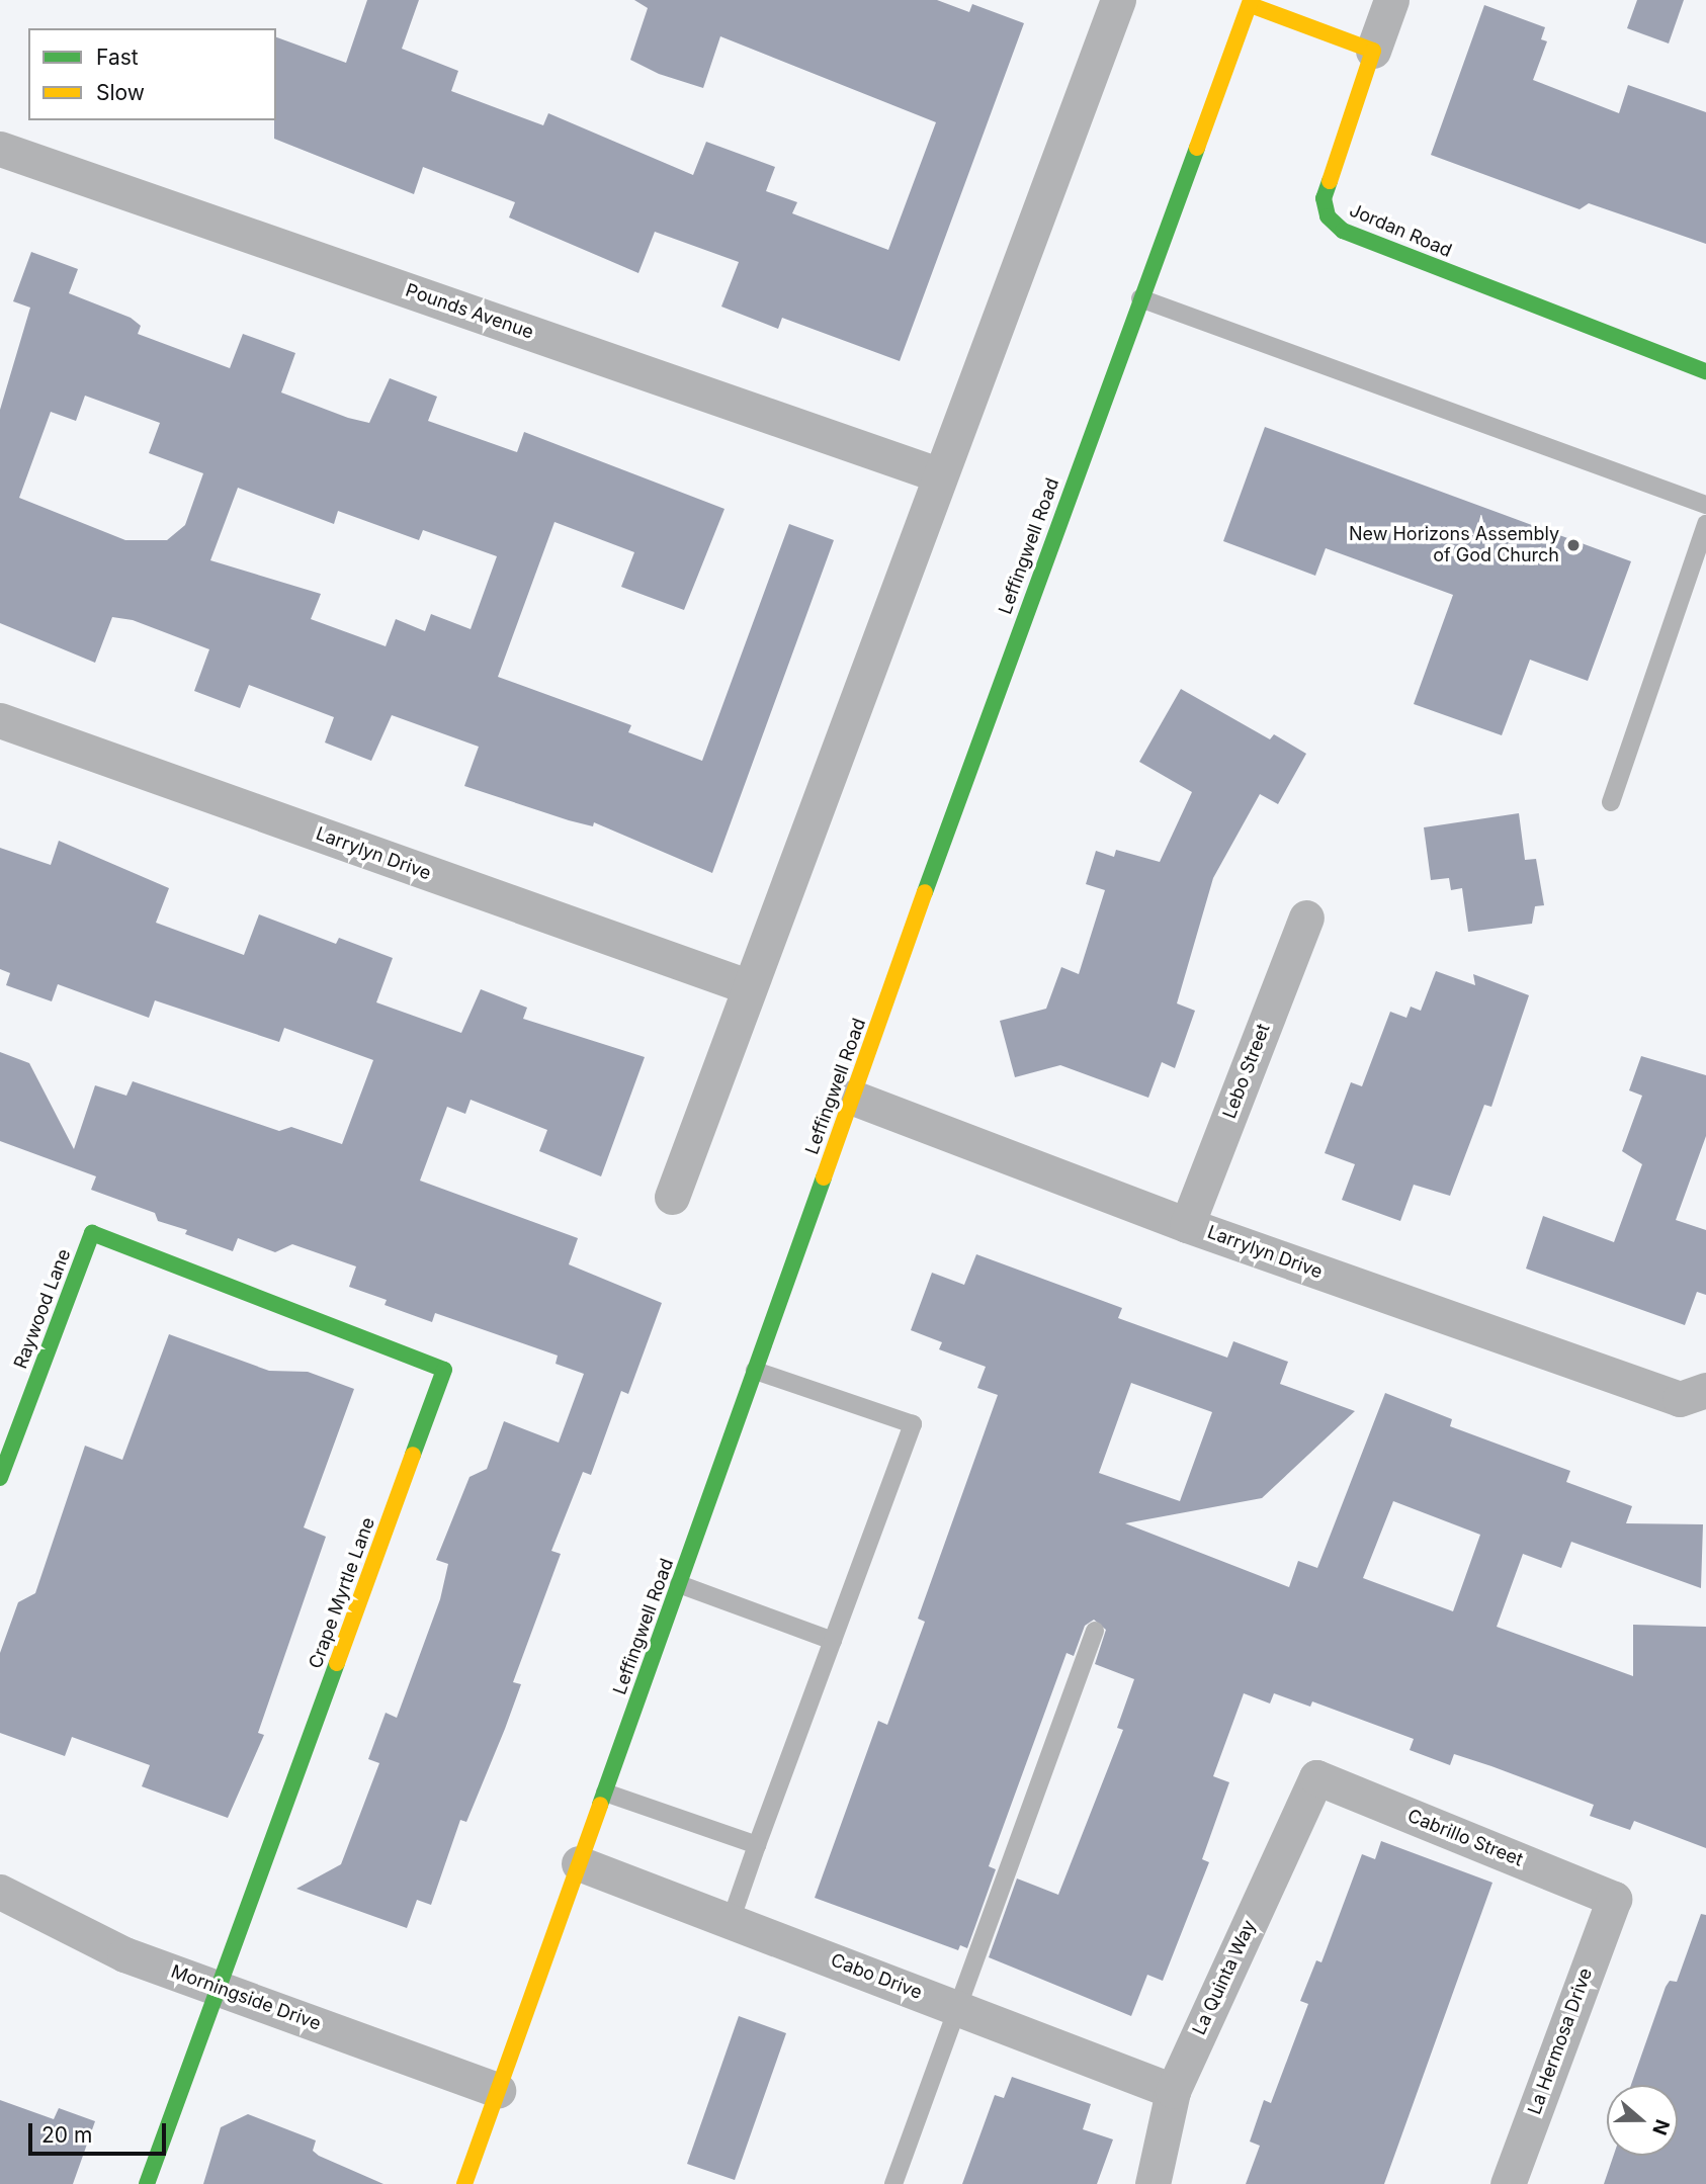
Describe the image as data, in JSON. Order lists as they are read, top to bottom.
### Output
{
  "streets": {
    "main road": [
      "Jordan Road",
      "Leffingwell Road",
      "Raywood Lane",
      "Crape Myrtle Lane"
    ],
    "street": [
      "Pounds Avenue",
      "Larrylyn Drive",
      "Lebo Street",
      "Cabrillo Street",
      "Cabo Drive",
      "La Quinta Way",
      "Morningside Drive",
      "La Hermosa Drive"
    ]
  },
  "crossings": [
    ["Leffingwell Road", "Larrylyn Drive"],
    ["Leffingwell Road", "Cabo Drive"],
    ["Leffingwell Road", "Morningside Drive"],
    ["Larrylyn Drive", "Lebo Street"],
    ["Raywood Lane", "Crape Myrtle Lane"],
    ["Crape Myrtle Lane", "Morningside Drive"],
    ["Cabrillo Street", "La Quinta Way"],
    ["Cabrillo Street", "La Hermosa Drive"],
    ["Cabo Drive", "La Quinta Way"]
  ],
  "places": ["New Horizons Assembly of God Church"],
  "legend": ["Fast", "Slow"],
  "scale_bar": "20 m",
  "north": "right"
}
